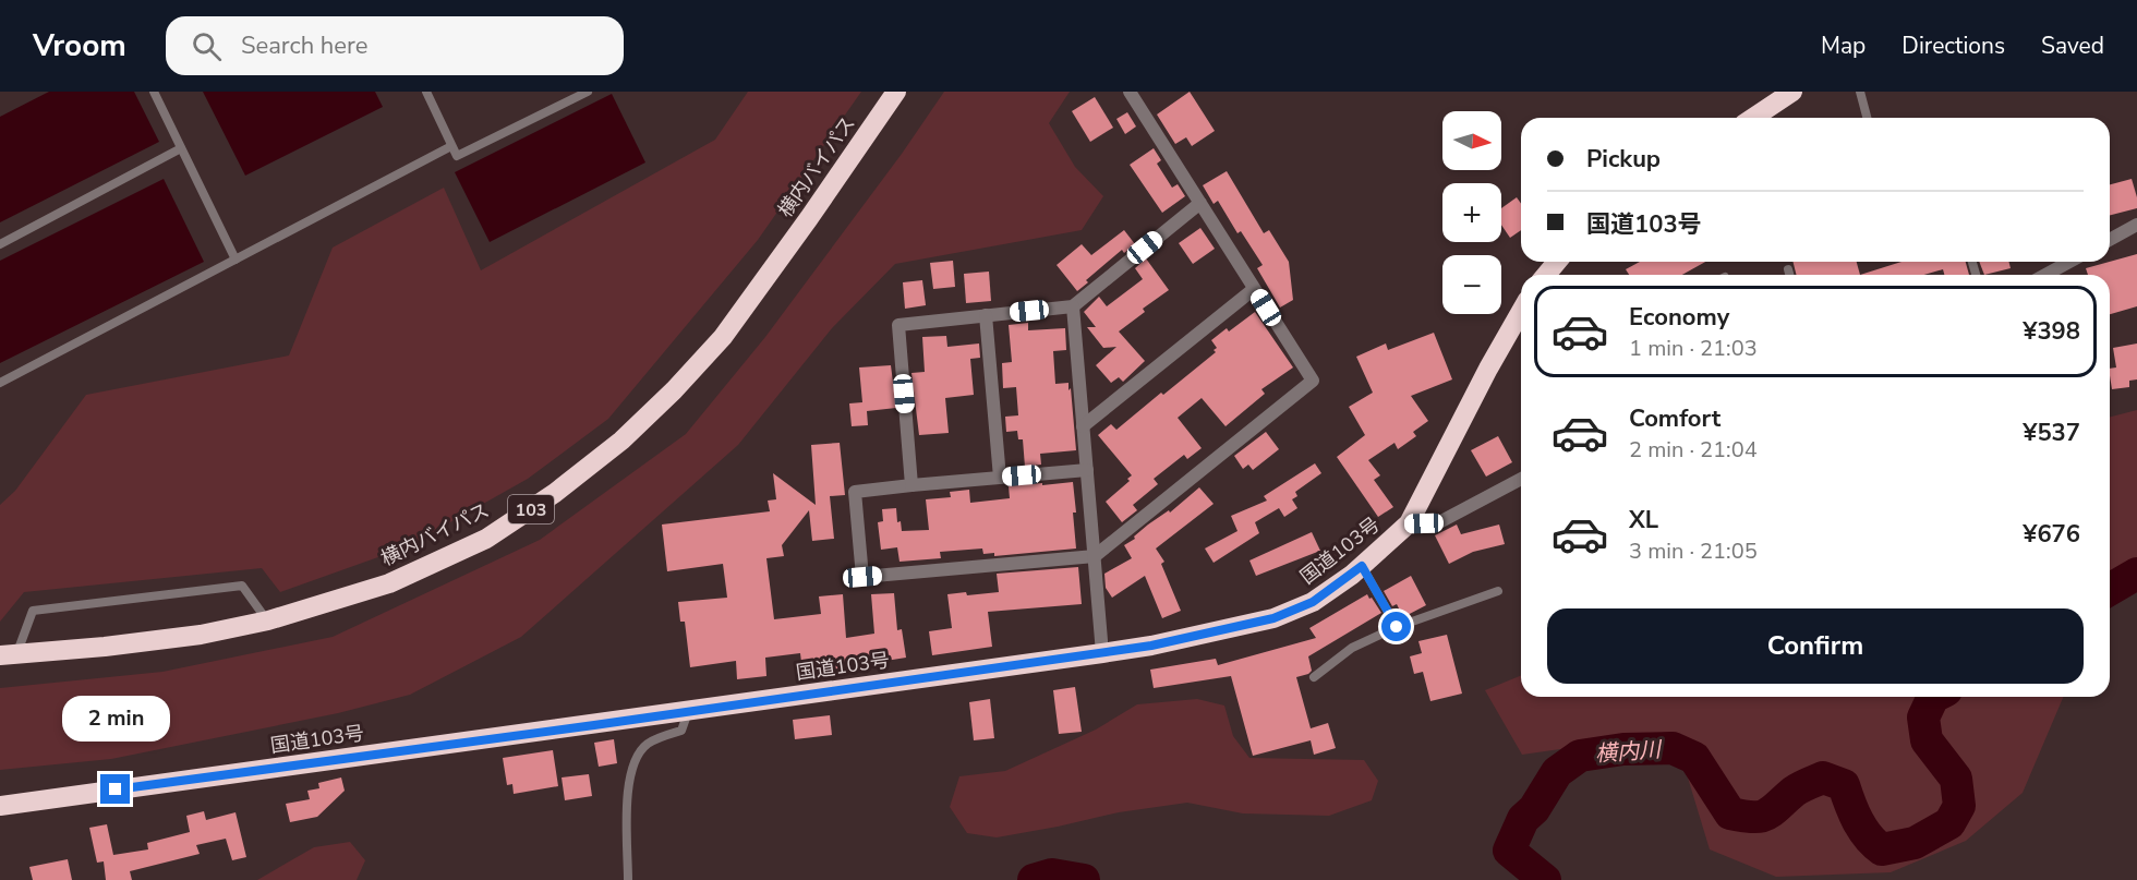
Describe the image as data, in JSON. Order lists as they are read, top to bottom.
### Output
{
  "streets": {
    "highway": ["横内バイパス", "103", "国道103号"]
  },
  "water": ["横内川"],
  "north": "right",
  "page": {
    "header": "Vroom",
    "search": "Search here",
    "nav": ["Map", "Directions", "Saved"],
    "map_buttons": ["+", "−"],
    "banner": ["Pickup", "国道103号"],
    "list": [
      {
        "name": "Economy",
        "note": "1 min · 21:03",
        "value": "¥398"
      },
      {
        "name": "Comfort",
        "note": "2 min · 21:04",
        "value": "¥537"
      },
      {
        "name": "XL",
        "note": "3 min · 21:05",
        "value": "¥676"
      }
    ],
    "buttons": "Confirm",
    "bubble": "2 min"
  }
}
